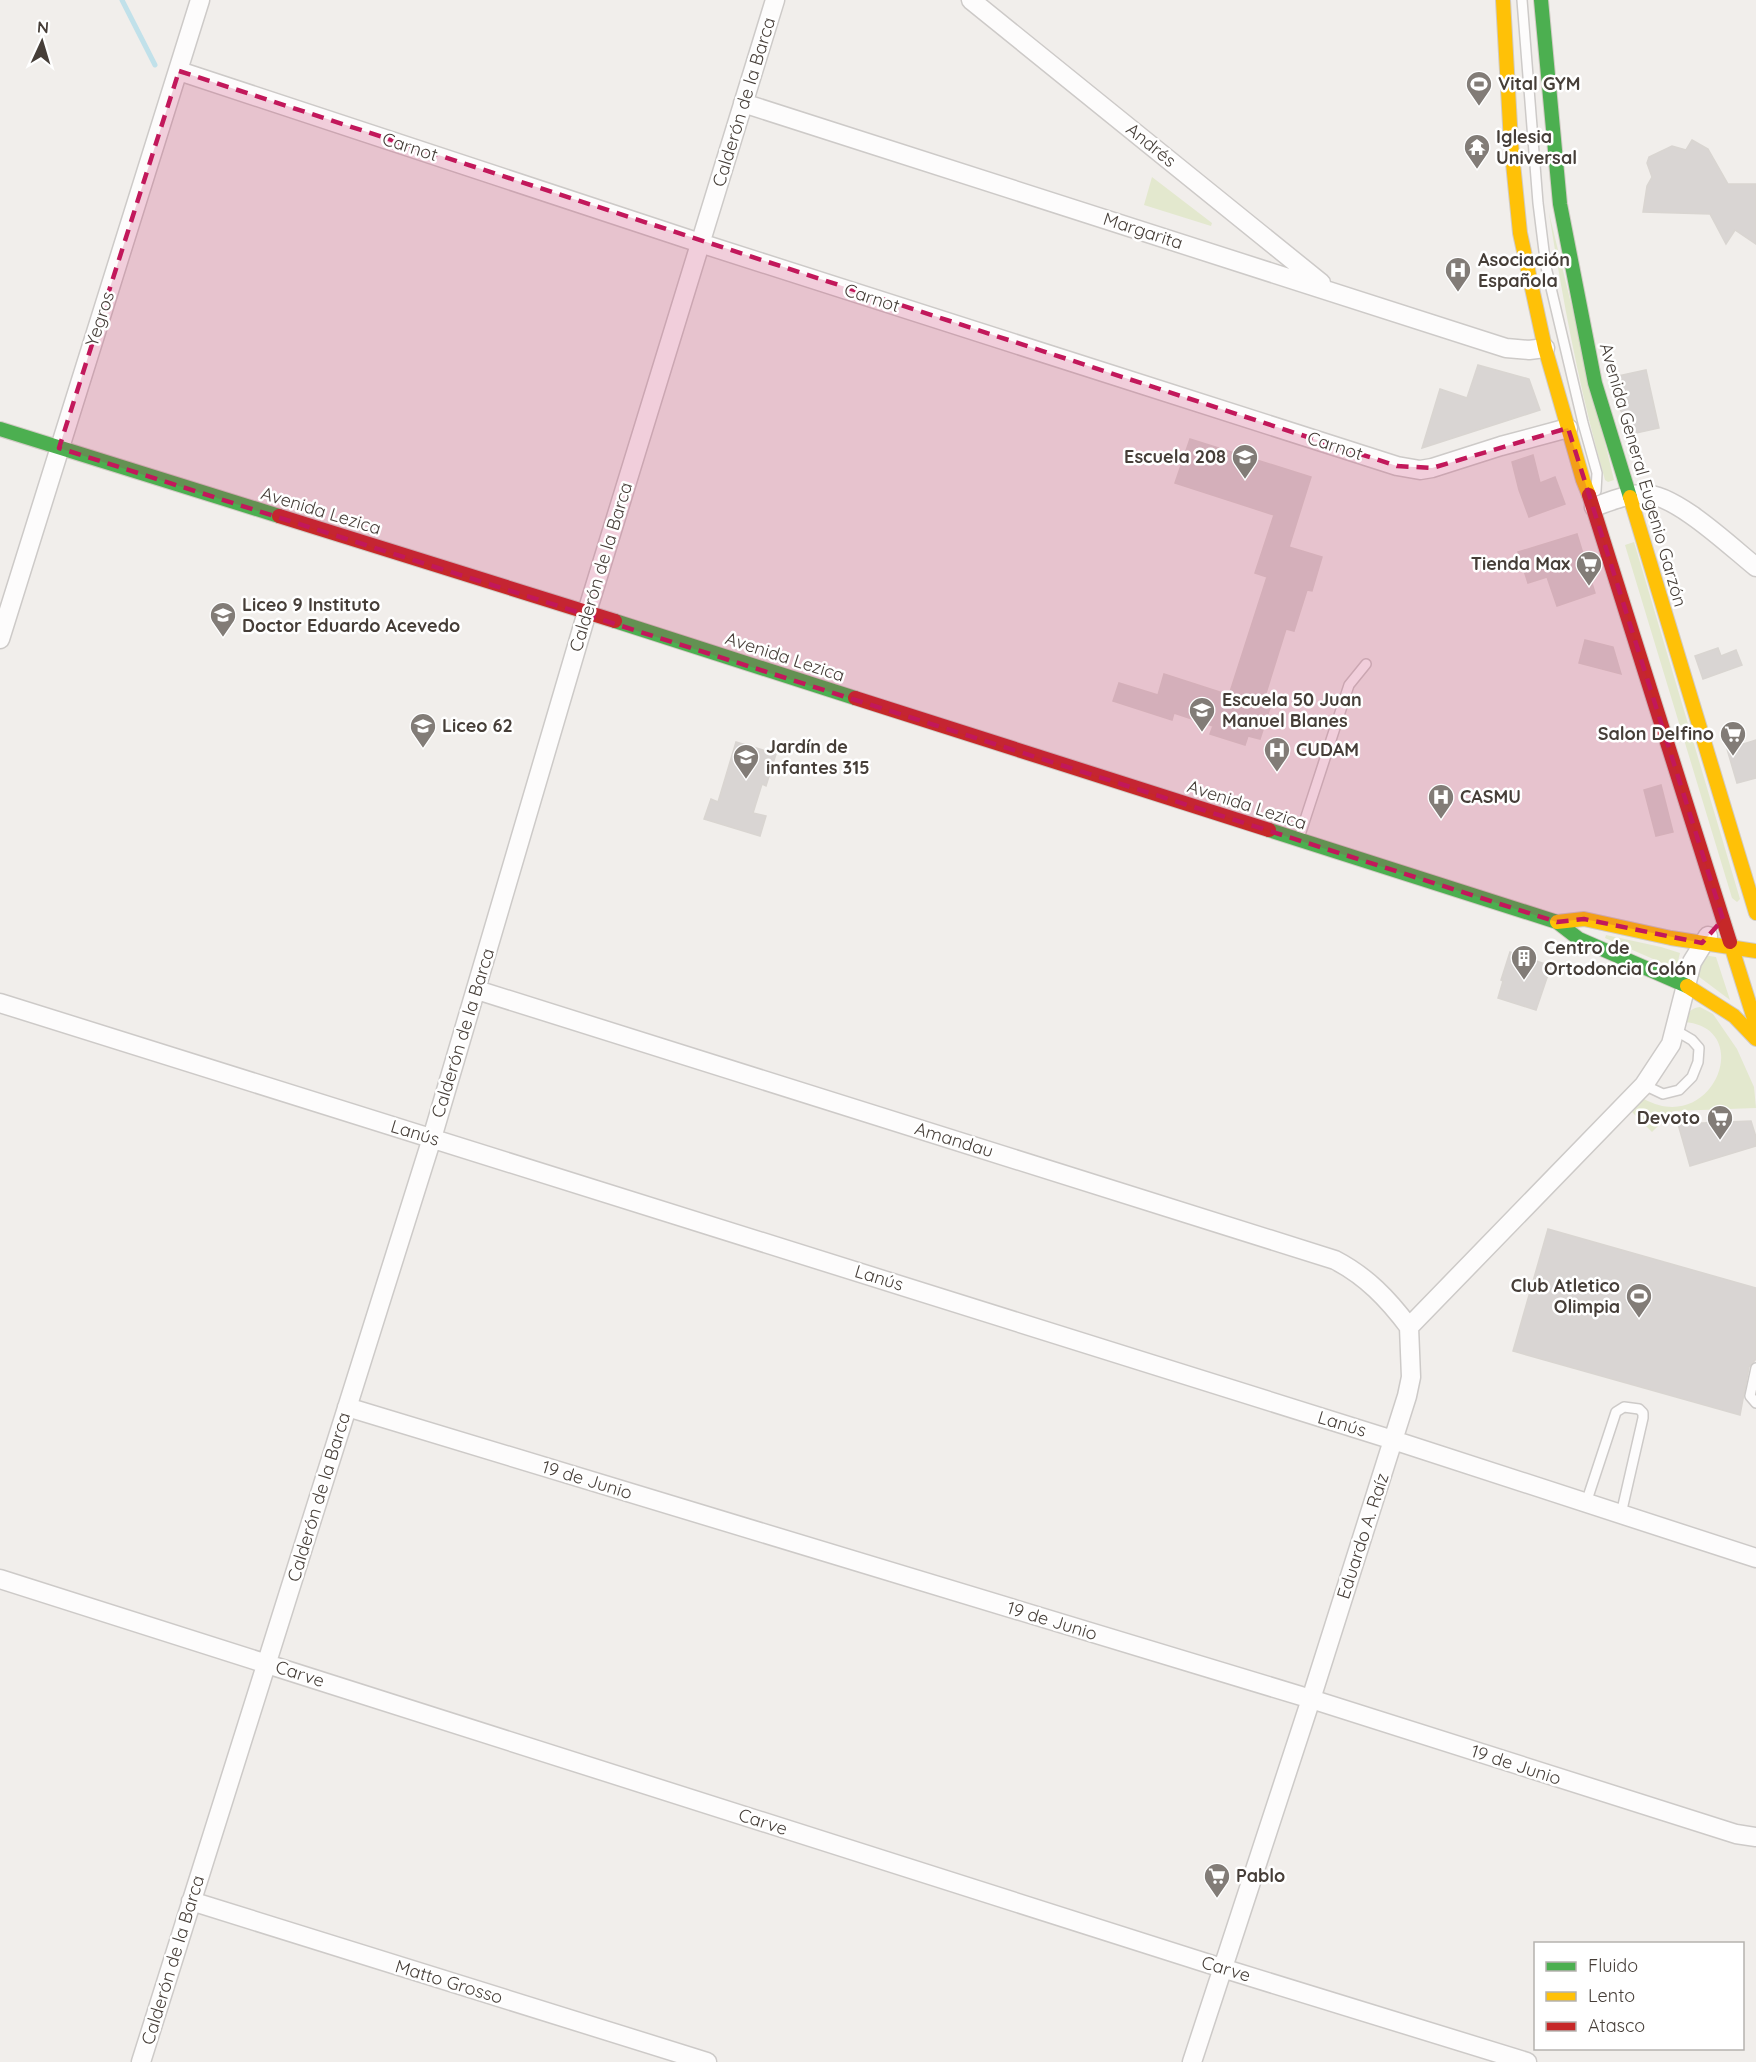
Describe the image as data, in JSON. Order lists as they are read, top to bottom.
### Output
{
  "streets": {
    "street": [
      "Calderón de la Barca",
      "Andrés",
      "Carnot",
      "Margarita",
      "Yegros",
      "Avenida General Eugenio Garzón",
      "Avenida Lezica",
      "Lanús",
      "Amandau",
      "19 de Junio",
      "Eduardo A. Raíz",
      "Carve",
      "Matto Grosso"
    ]
  },
  "crossings": [
    ["Calderón de la Barca", "Carnot"],
    ["Calderón de la Barca", "Margarita"],
    ["Calderón de la Barca", "Avenida Lezica"],
    ["Calderón de la Barca", "Lanús"],
    ["Calderón de la Barca", "Amandau"],
    ["Calderón de la Barca", "19 de Junio"],
    ["Calderón de la Barca", "Carve"],
    ["Calderón de la Barca", "Matto Grosso"],
    ["Andrés", "Margarita"],
    ["Carnot", "Yegros"],
    ["Yegros", "Avenida Lezica"],
    ["Lanús", "Eduardo A. Raíz"],
    ["Amandau", "Eduardo A. Raíz"],
    ["19 de Junio", "Eduardo A. Raíz"],
    ["Eduardo A. Raíz", "Carve"]
  ],
  "places": {
    "sports": ["Vital GYM", "Club Atletico Olimpia"],
    "temple": ["Iglesia Universal"],
    "hospital": ["Asociación Española", "CUDAM", "CASMU"],
    "school or university": [
      "Escuela 208",
      "Liceo 9 Instituto Doctor Eduardo Acevedo",
      "Escuela 50 Juan Manuel Blanes",
      "Liceo 62",
      "Jardín de infantes 315"
    ],
    "supermarket": [
      "Tienda Max",
      "Salon Delfino",
      "Devoto",
      "Pablo"
    ],
    "building": ["Centro de Ortodoncia Colón"]
  },
  "legend": ["Fluido", "Lento", "Atasco"],
  "north": "top"
}
